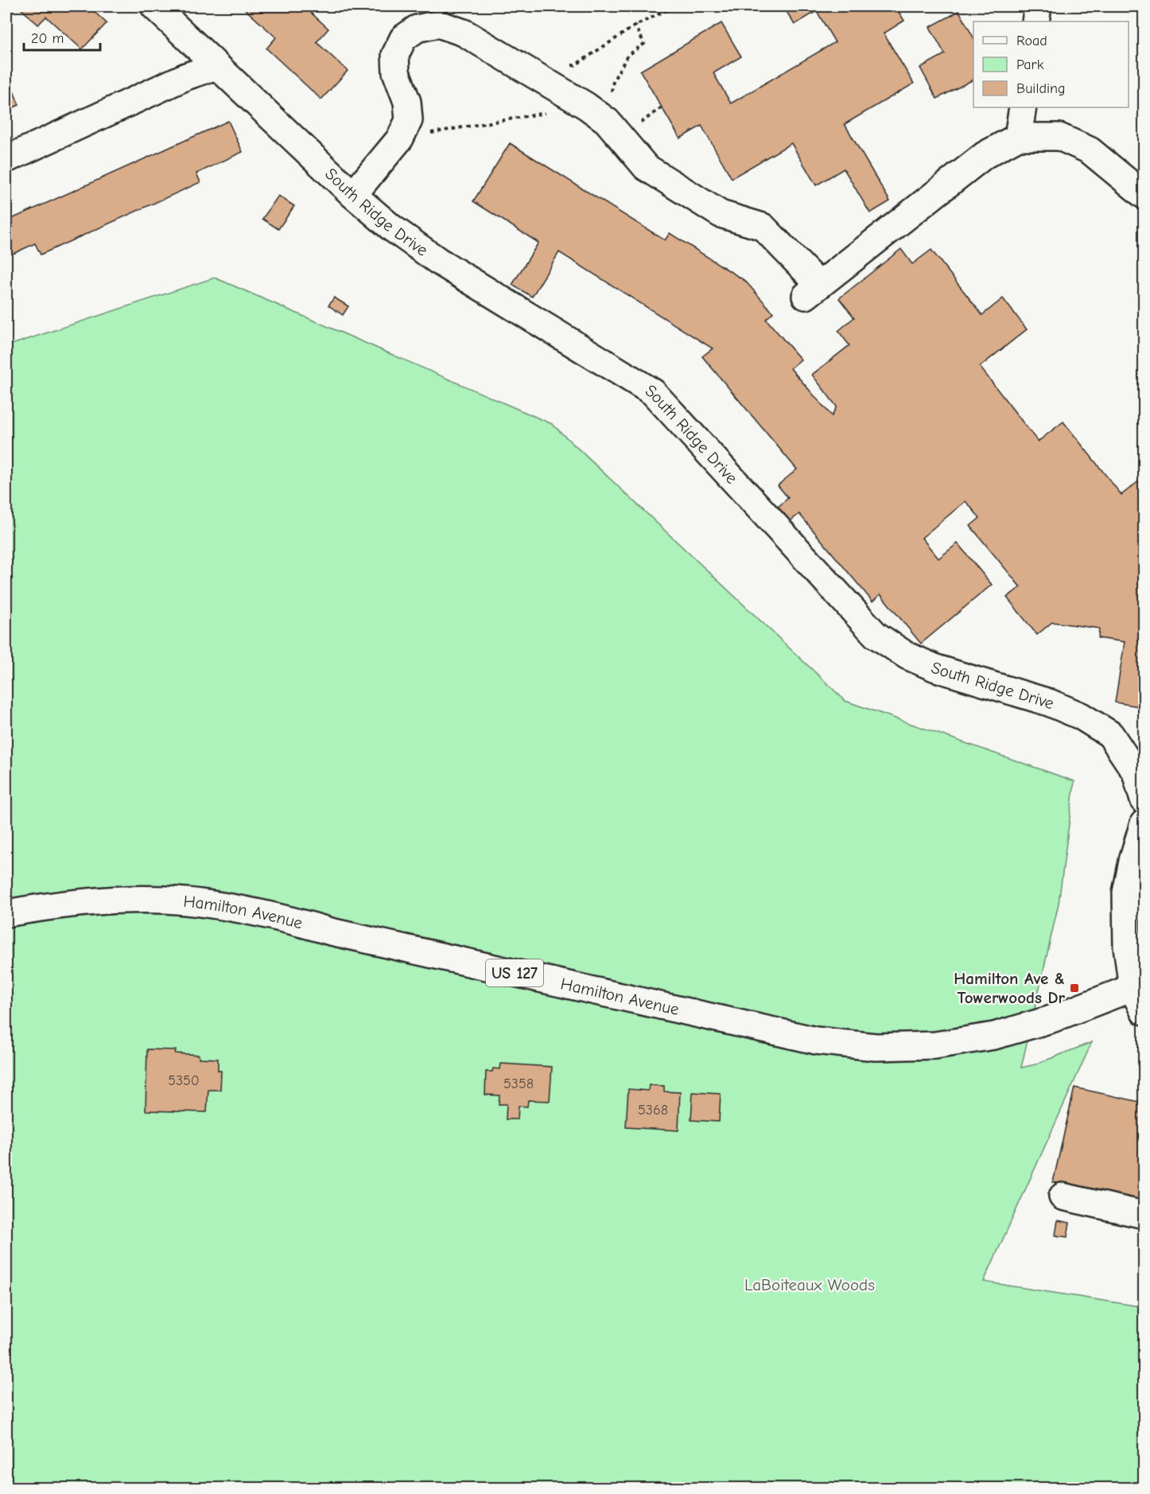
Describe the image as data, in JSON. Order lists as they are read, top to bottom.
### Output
{
  "streets": {
    "street": ["South Ridge Drive", "Hamilton Avenue", "US 127"]
  },
  "parks": ["LaBoiteaux Woods"],
  "places": {
    "transit": ["Hamilton Ave & Towerwoods Dr"]
  },
  "house_numbers": ["5350", "5358", "5368"],
  "legend": ["Road", "Park", "Building"],
  "scale_bar": "20 m"
}
